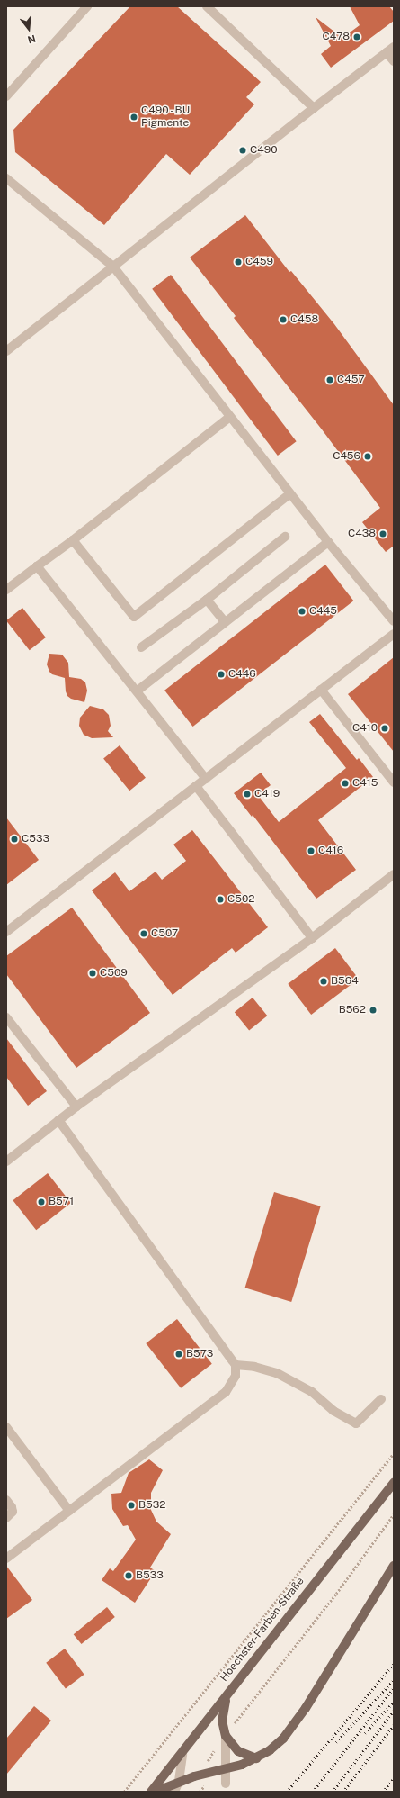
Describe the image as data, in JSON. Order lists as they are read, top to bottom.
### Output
{
  "streets": {
    "main road": ["Hoechster-Farben-Straße"]
  },
  "places": [
    "C478",
    "C490 - BU Pigmente",
    "C490",
    "C459",
    "C458",
    "C457",
    "C456",
    "C438",
    "C445",
    "C446",
    "C410",
    "C415",
    "C419",
    "C533",
    "C416",
    "C502",
    "C507",
    "C509",
    "B564",
    "B562",
    "B571",
    "B573",
    "B532",
    "B533"
  ],
  "north": "bottom"
}
